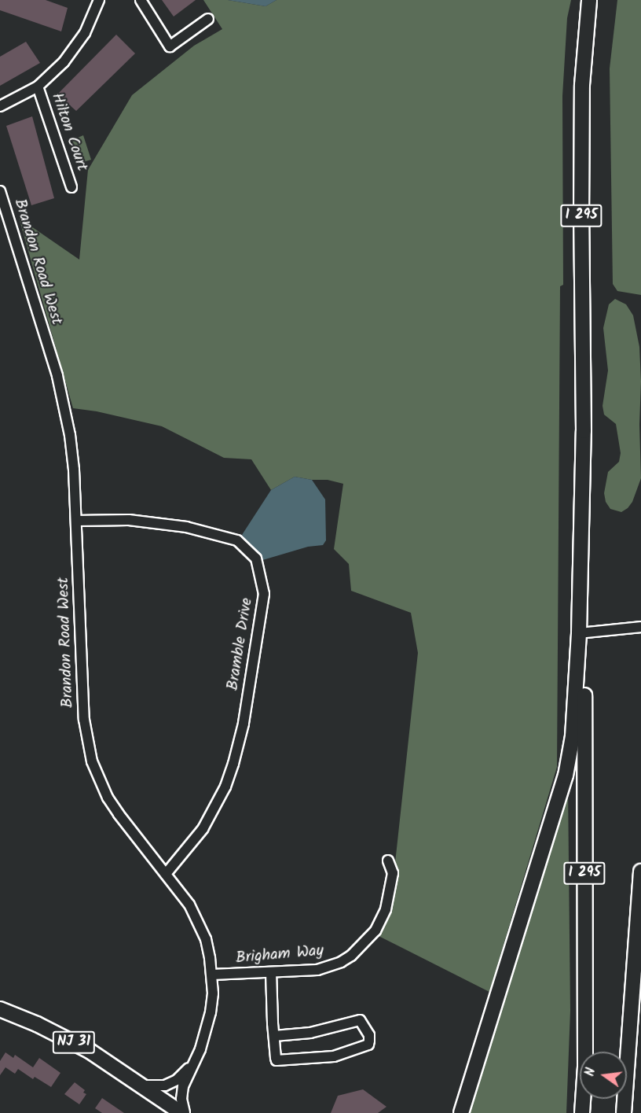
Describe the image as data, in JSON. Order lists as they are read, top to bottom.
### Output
{
  "streets": {
    "highway": ["I 295", "NJ 31"],
    "street": [
      "Hilton Court",
      "Brandon Road West",
      "Bramble Drive",
      "Brigham Way"
    ]
  },
  "crossings": [
    ["Brandon Road West", "Bramble Drive"],
    ["Brandon Road West", "Brigham Way"],
    ["Brandon Road West", "NJ 31"]
  ],
  "north": "left"
}
